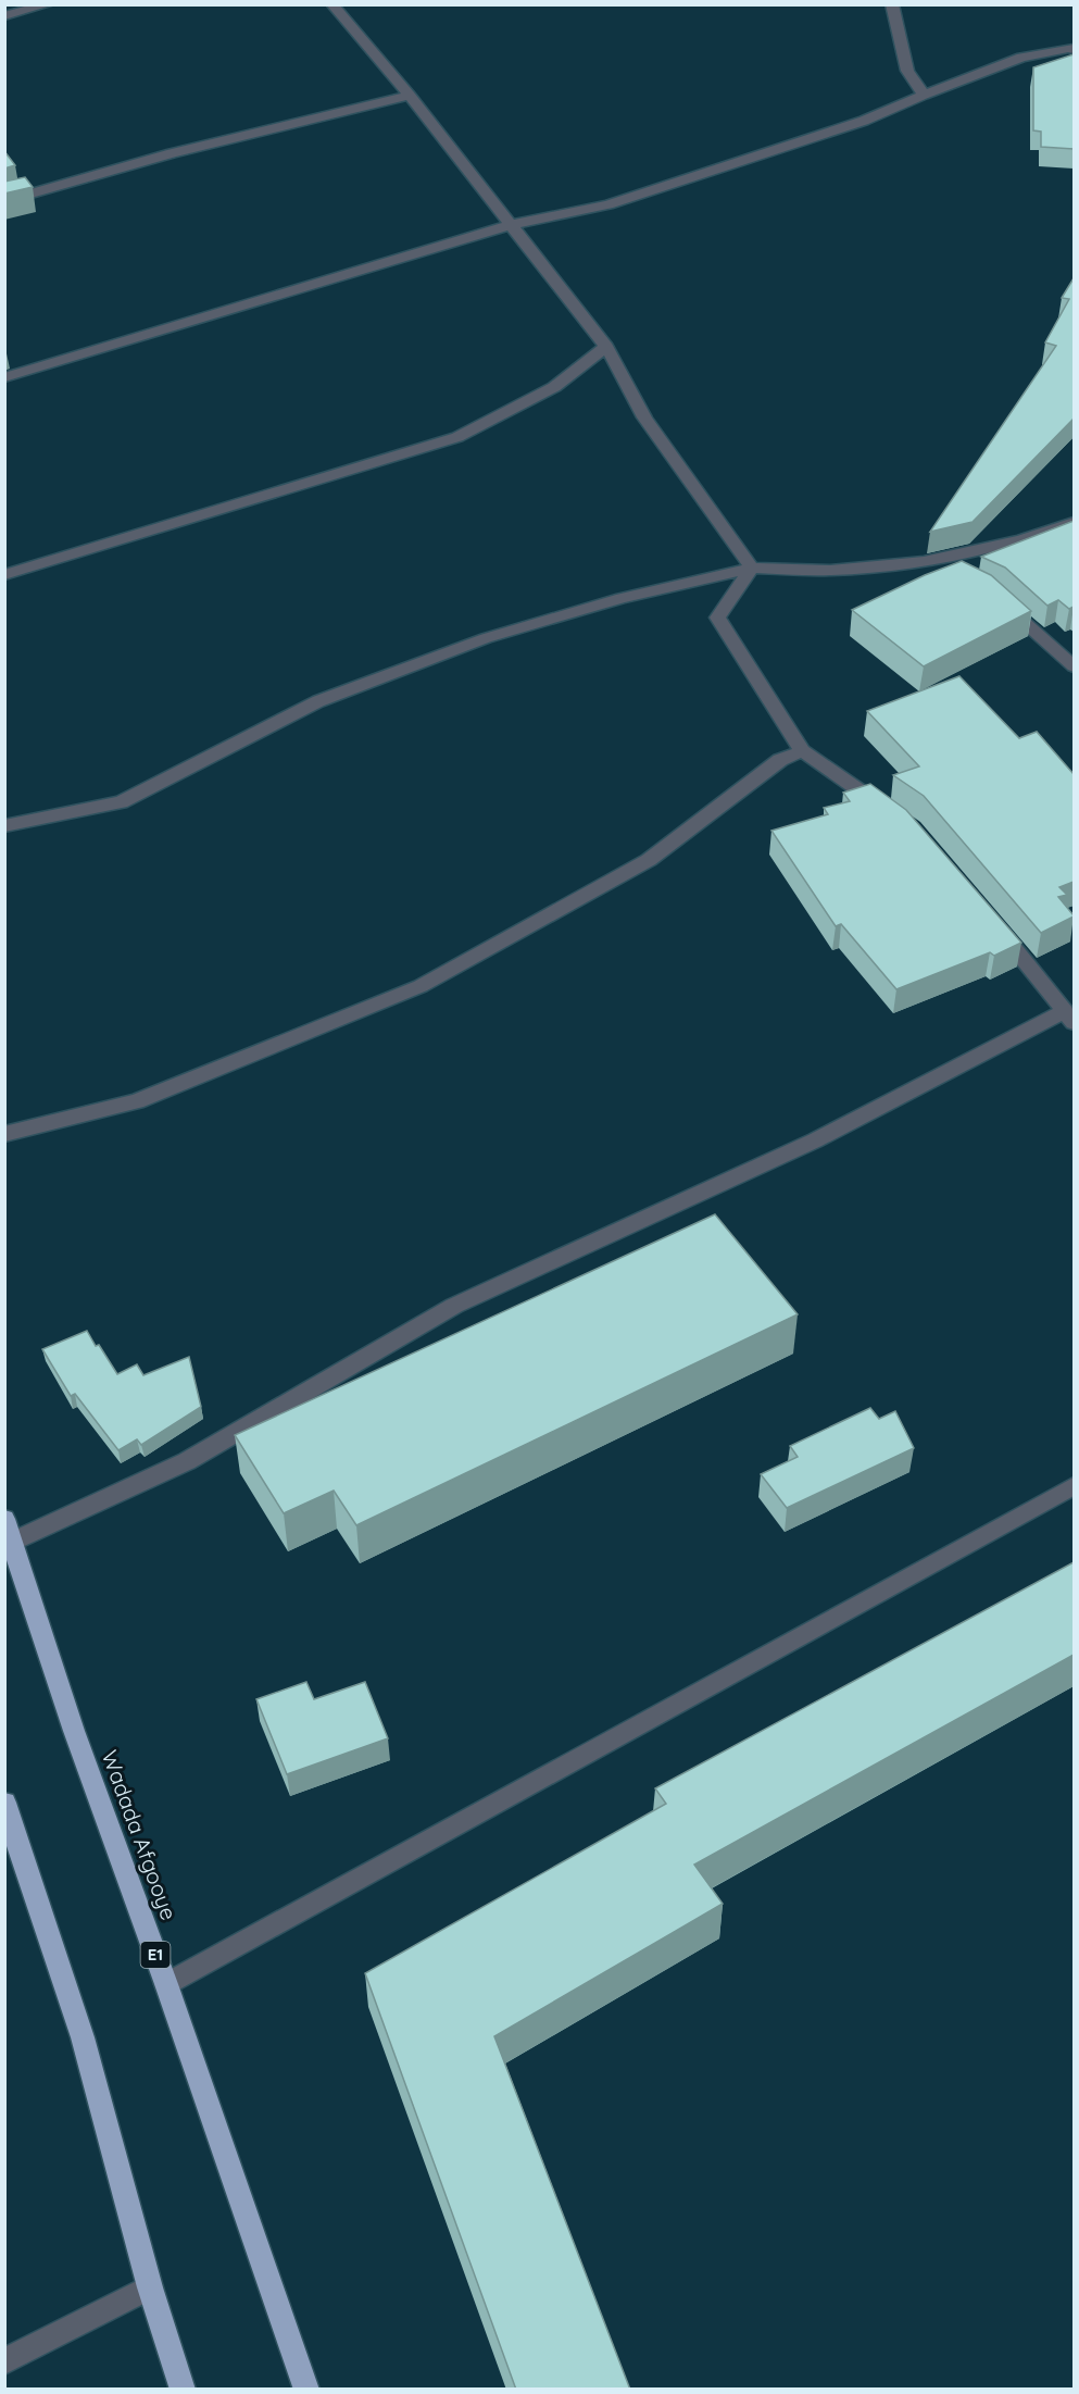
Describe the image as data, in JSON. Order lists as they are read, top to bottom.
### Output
{
  "streets": {
    "highway": ["Wadada Afgooye", "E1"]
  }
}
